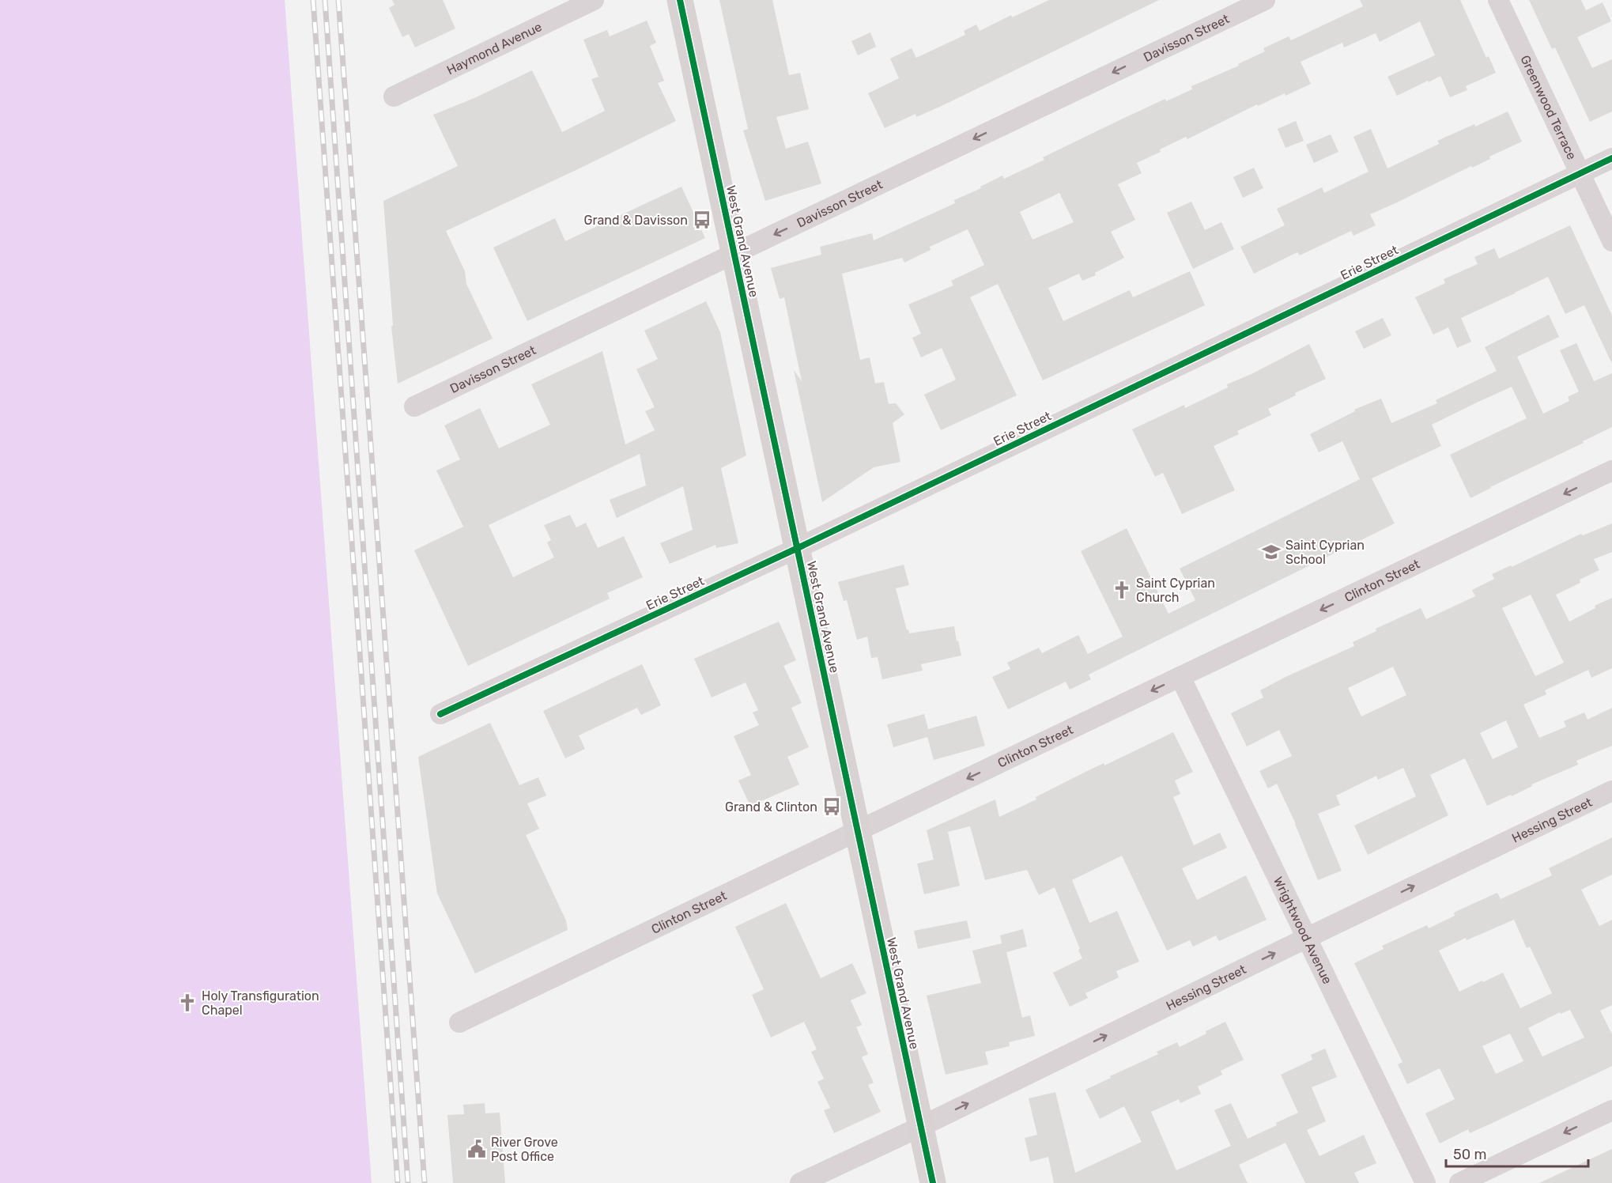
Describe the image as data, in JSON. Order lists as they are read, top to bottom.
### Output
{
  "streets": {
    "main road": ["West Grand Avenue"],
    "street": [
      "Davisson Street",
      "Haymond Avenue",
      "Greenwood Terrace",
      "Erie Street",
      "Clinton Street",
      "Hessing Street",
      "Wrightwood Avenue"
    ]
  },
  "crossings": [
    ["Davisson Street", "West Grand Avenue"],
    ["Greenwood Terrace", "Erie Street"],
    ["West Grand Avenue", "Erie Street"],
    ["West Grand Avenue", "Clinton Street"],
    ["West Grand Avenue", "Hessing Street"],
    ["Clinton Street", "Wrightwood Avenue"],
    ["Hessing Street", "Wrightwood Avenue"]
  ],
  "one_way": ["Davisson Street", "Clinton Street", "Hessing Street"],
  "places": {
    "bus stop": ["Grand & Davisson", "Grand & Clinton"],
    "school or university": ["Saint Cyprian School"],
    "church": ["Saint Cyprian Church", "Holy Transfiguration Chapel"],
    "public building": ["River Grove Post Office"]
  },
  "scale_bar": "50 m"
}
